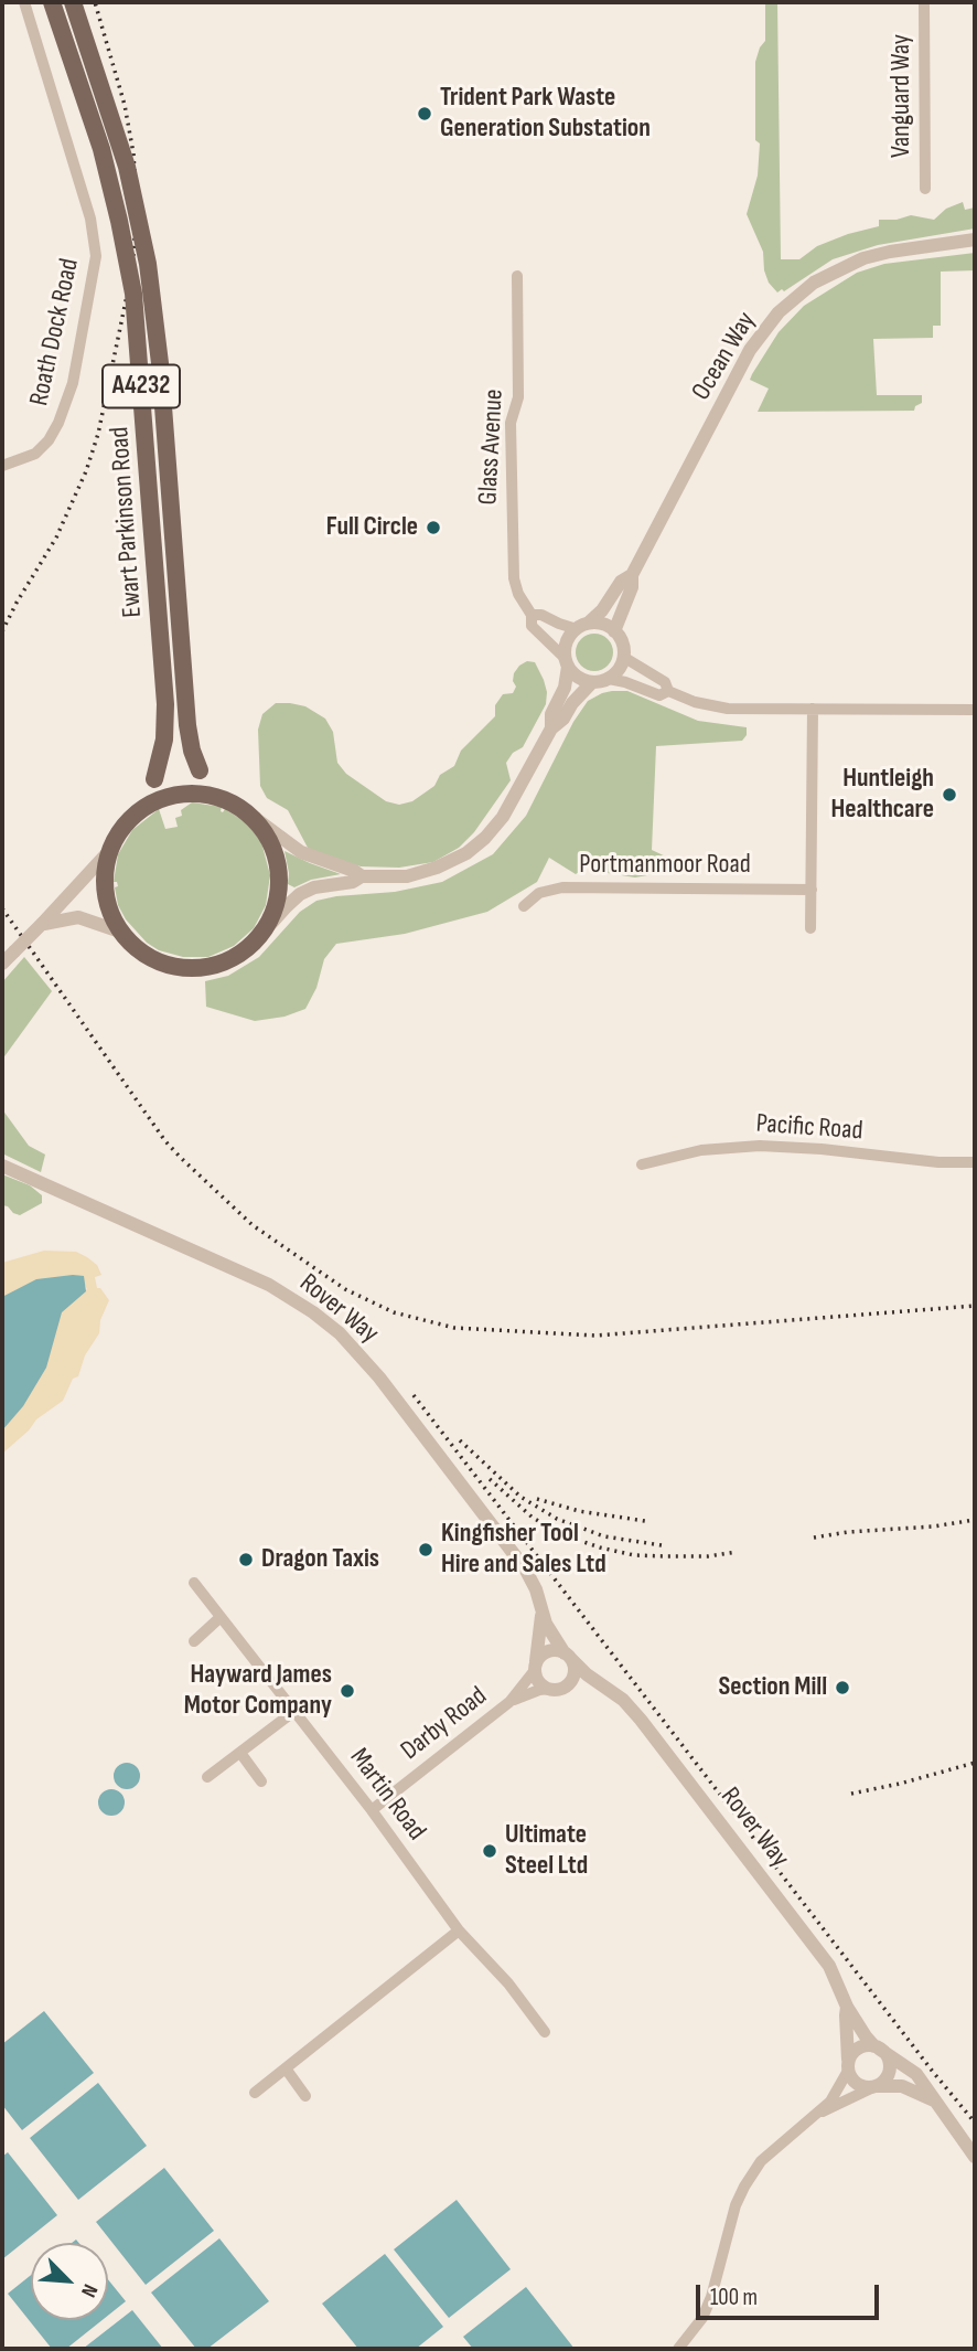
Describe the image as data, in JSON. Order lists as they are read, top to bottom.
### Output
{
  "streets": {
    "main road": ["A4232", "Ewart Parkinson Road"],
    "street": [
      "Vanguard Way",
      "Roath Dock Road",
      "Ocean Way",
      "Glass Avenue",
      "Portmanmoor Road",
      "Pacific Road",
      "Rover Way",
      "Darby Road",
      "Martin Road"
    ]
  },
  "crossings": [
    ["Ocean Way", "Glass Avenue"],
    ["A4232", "Ewart Parkinson Road"],
    ["Rover Way", "Darby Road"],
    ["Darby Road", "Martin Road"]
  ],
  "places": [
    "Trident Park Waste Generation Substation",
    "Full Circle",
    "Huntleigh Healthcare",
    "Kingfisher Tool Hire and Sales Ltd",
    "Dragon Taxis",
    "Section Mill",
    "Hayward James Motor Company",
    "Ultimate Steel Ltd"
  ],
  "scale_bar": "100 m",
  "north": "bottom right"
}
